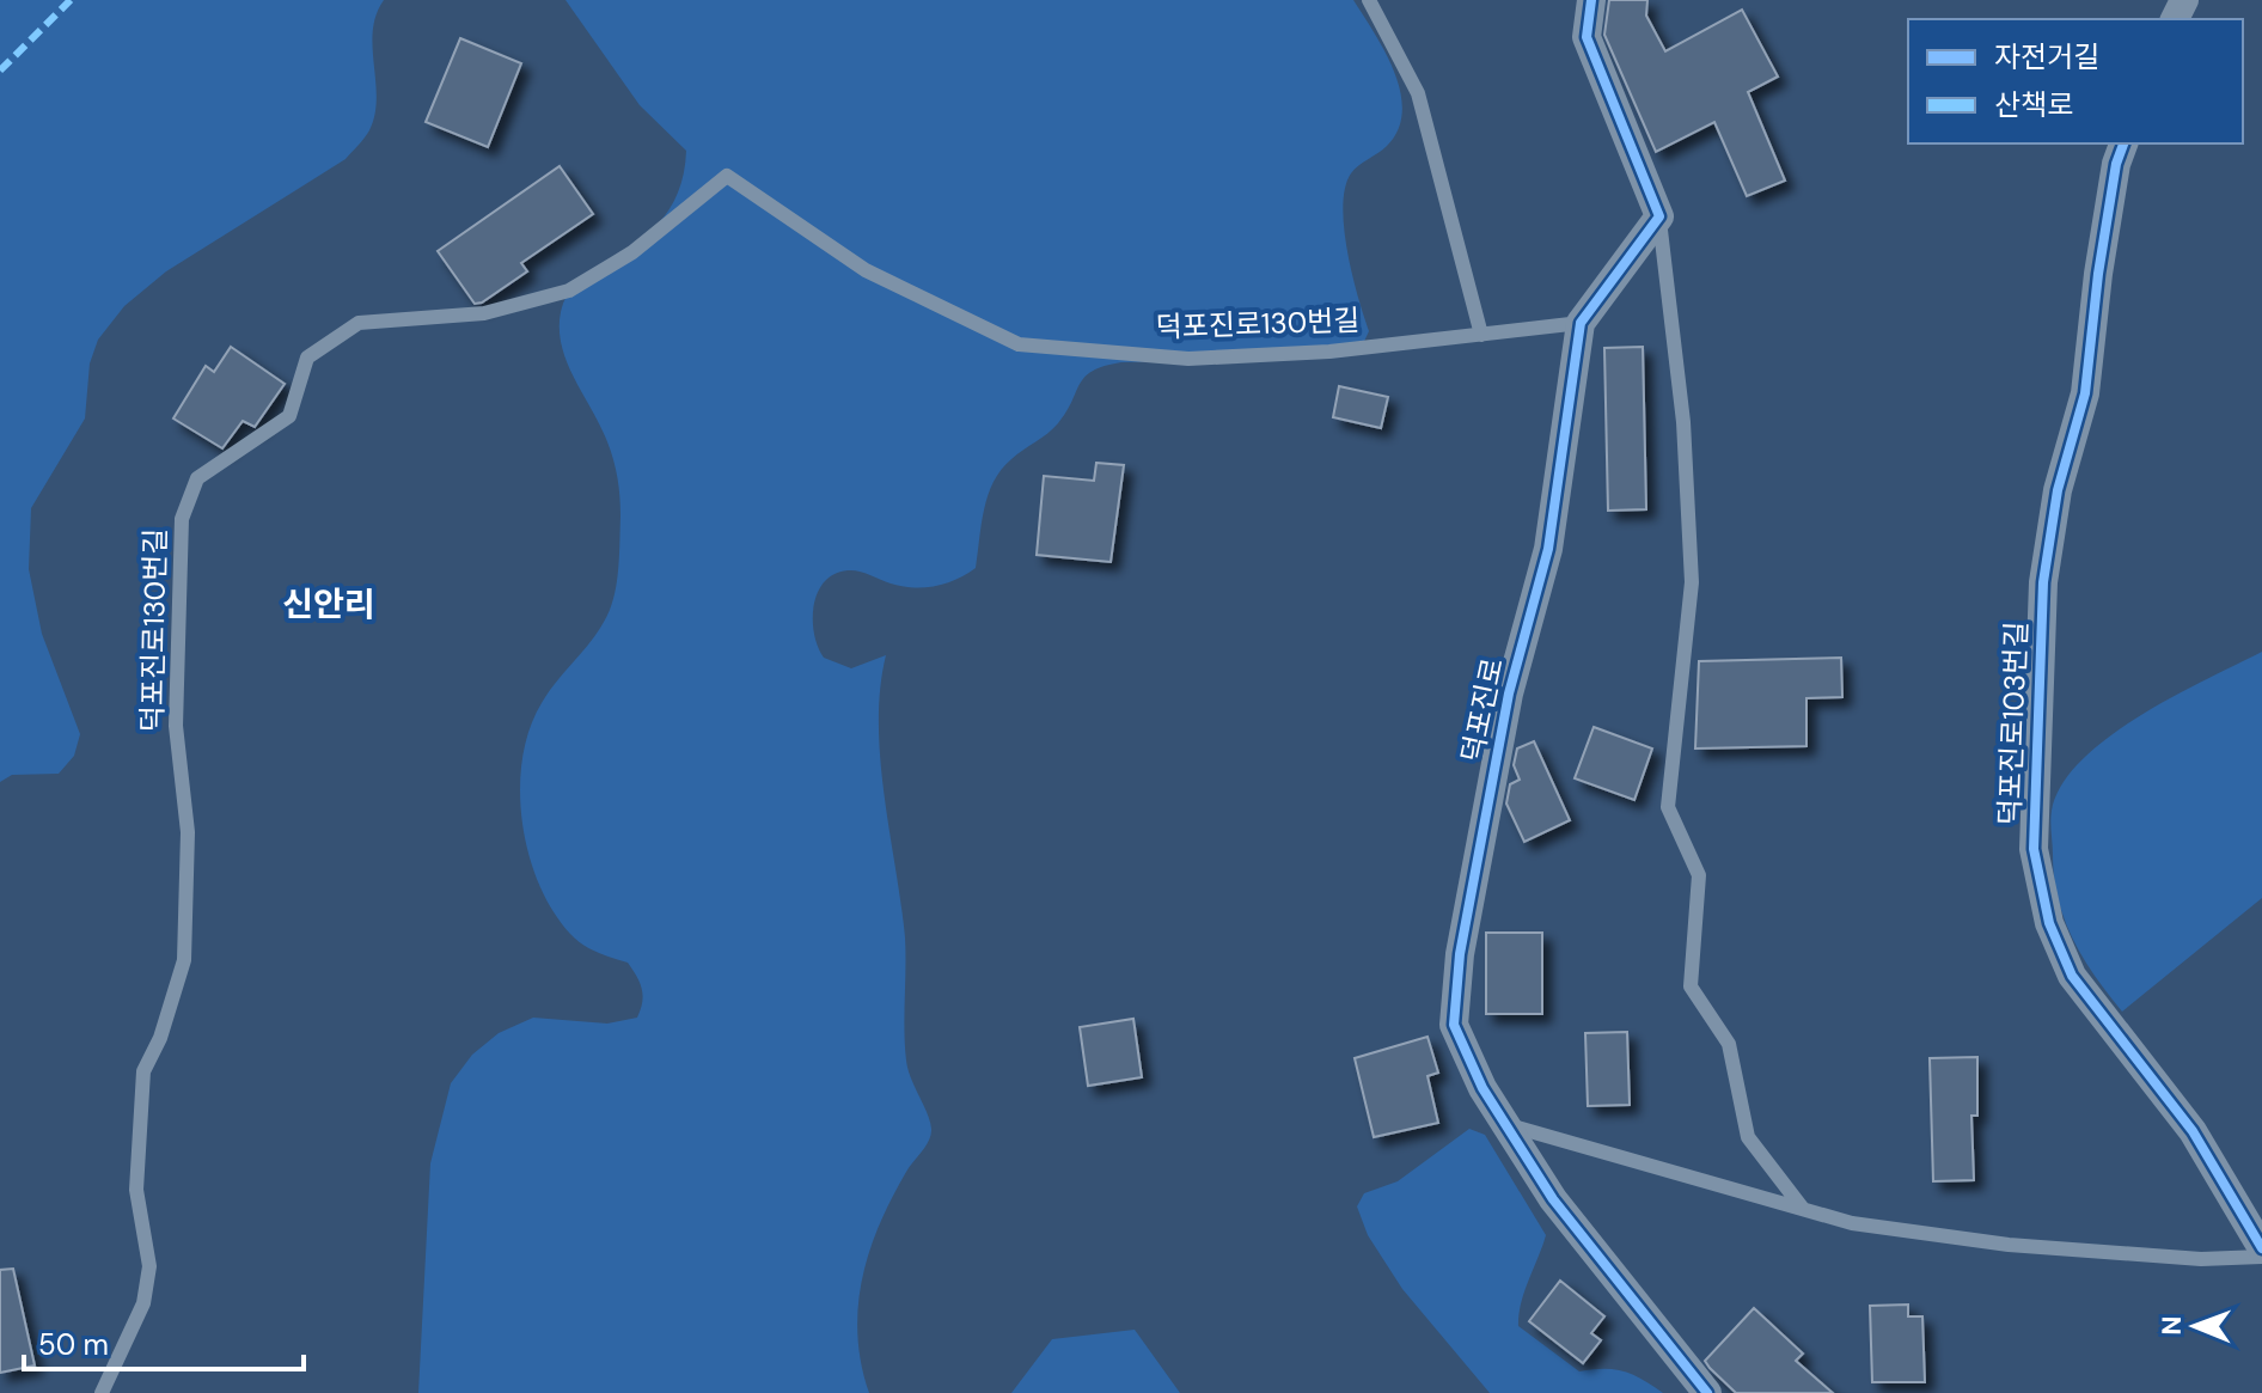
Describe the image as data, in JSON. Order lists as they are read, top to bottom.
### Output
{
  "streets": {
    "street": ["덕포진로", "덕포진로103번길"],
    "lane": ["덕포진로130번길"]
  },
  "crossings": [
    ["덕포진로130번길", "덕포진로"]
  ],
  "districts": ["신안리"],
  "legend": ["자전거길", "산책로"],
  "scale_bar": "50 m",
  "north": "left"
}
